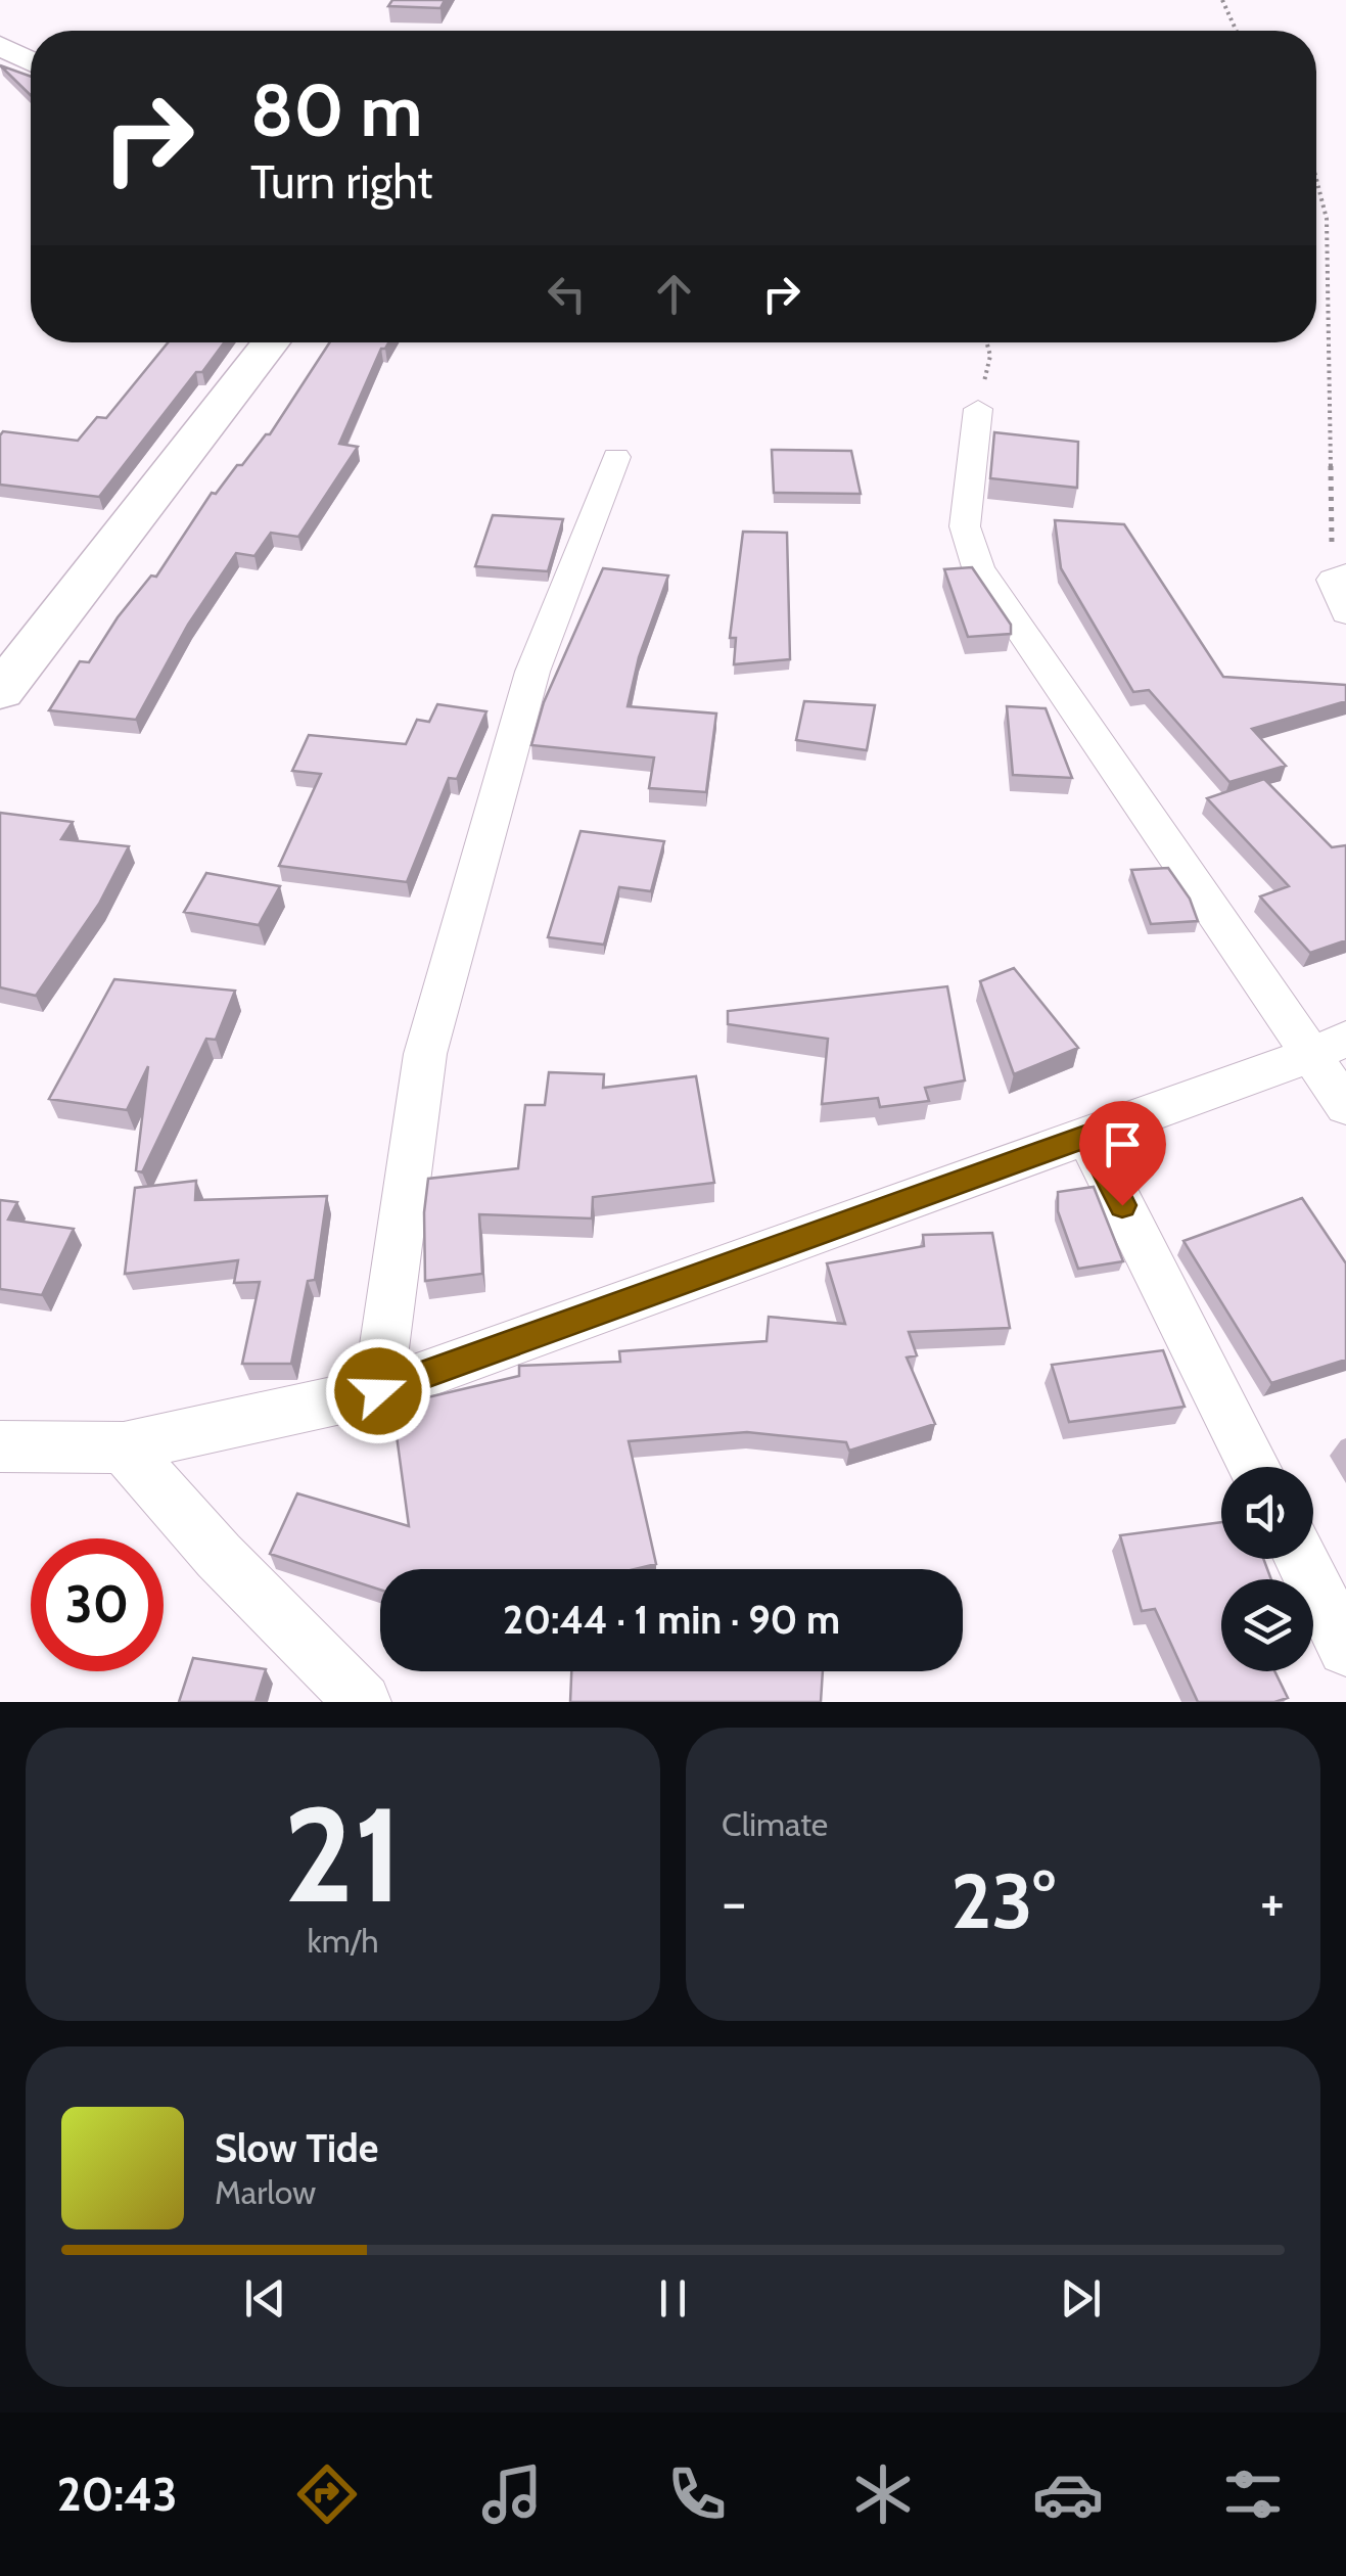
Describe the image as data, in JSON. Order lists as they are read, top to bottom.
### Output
{
  "page": {
    "turn": ["80 m", "Turn right"],
    "limit": "30",
    "trip": "20:44 · 1 min · 90 m",
    "tile": [
      ["21", "km/h"],
      "Climate"
    ],
    "heat": ["−", "23°", "+"],
    "song": ["Slow Tide", "Marlow"],
    "tabs": "20:43"
  }
}
